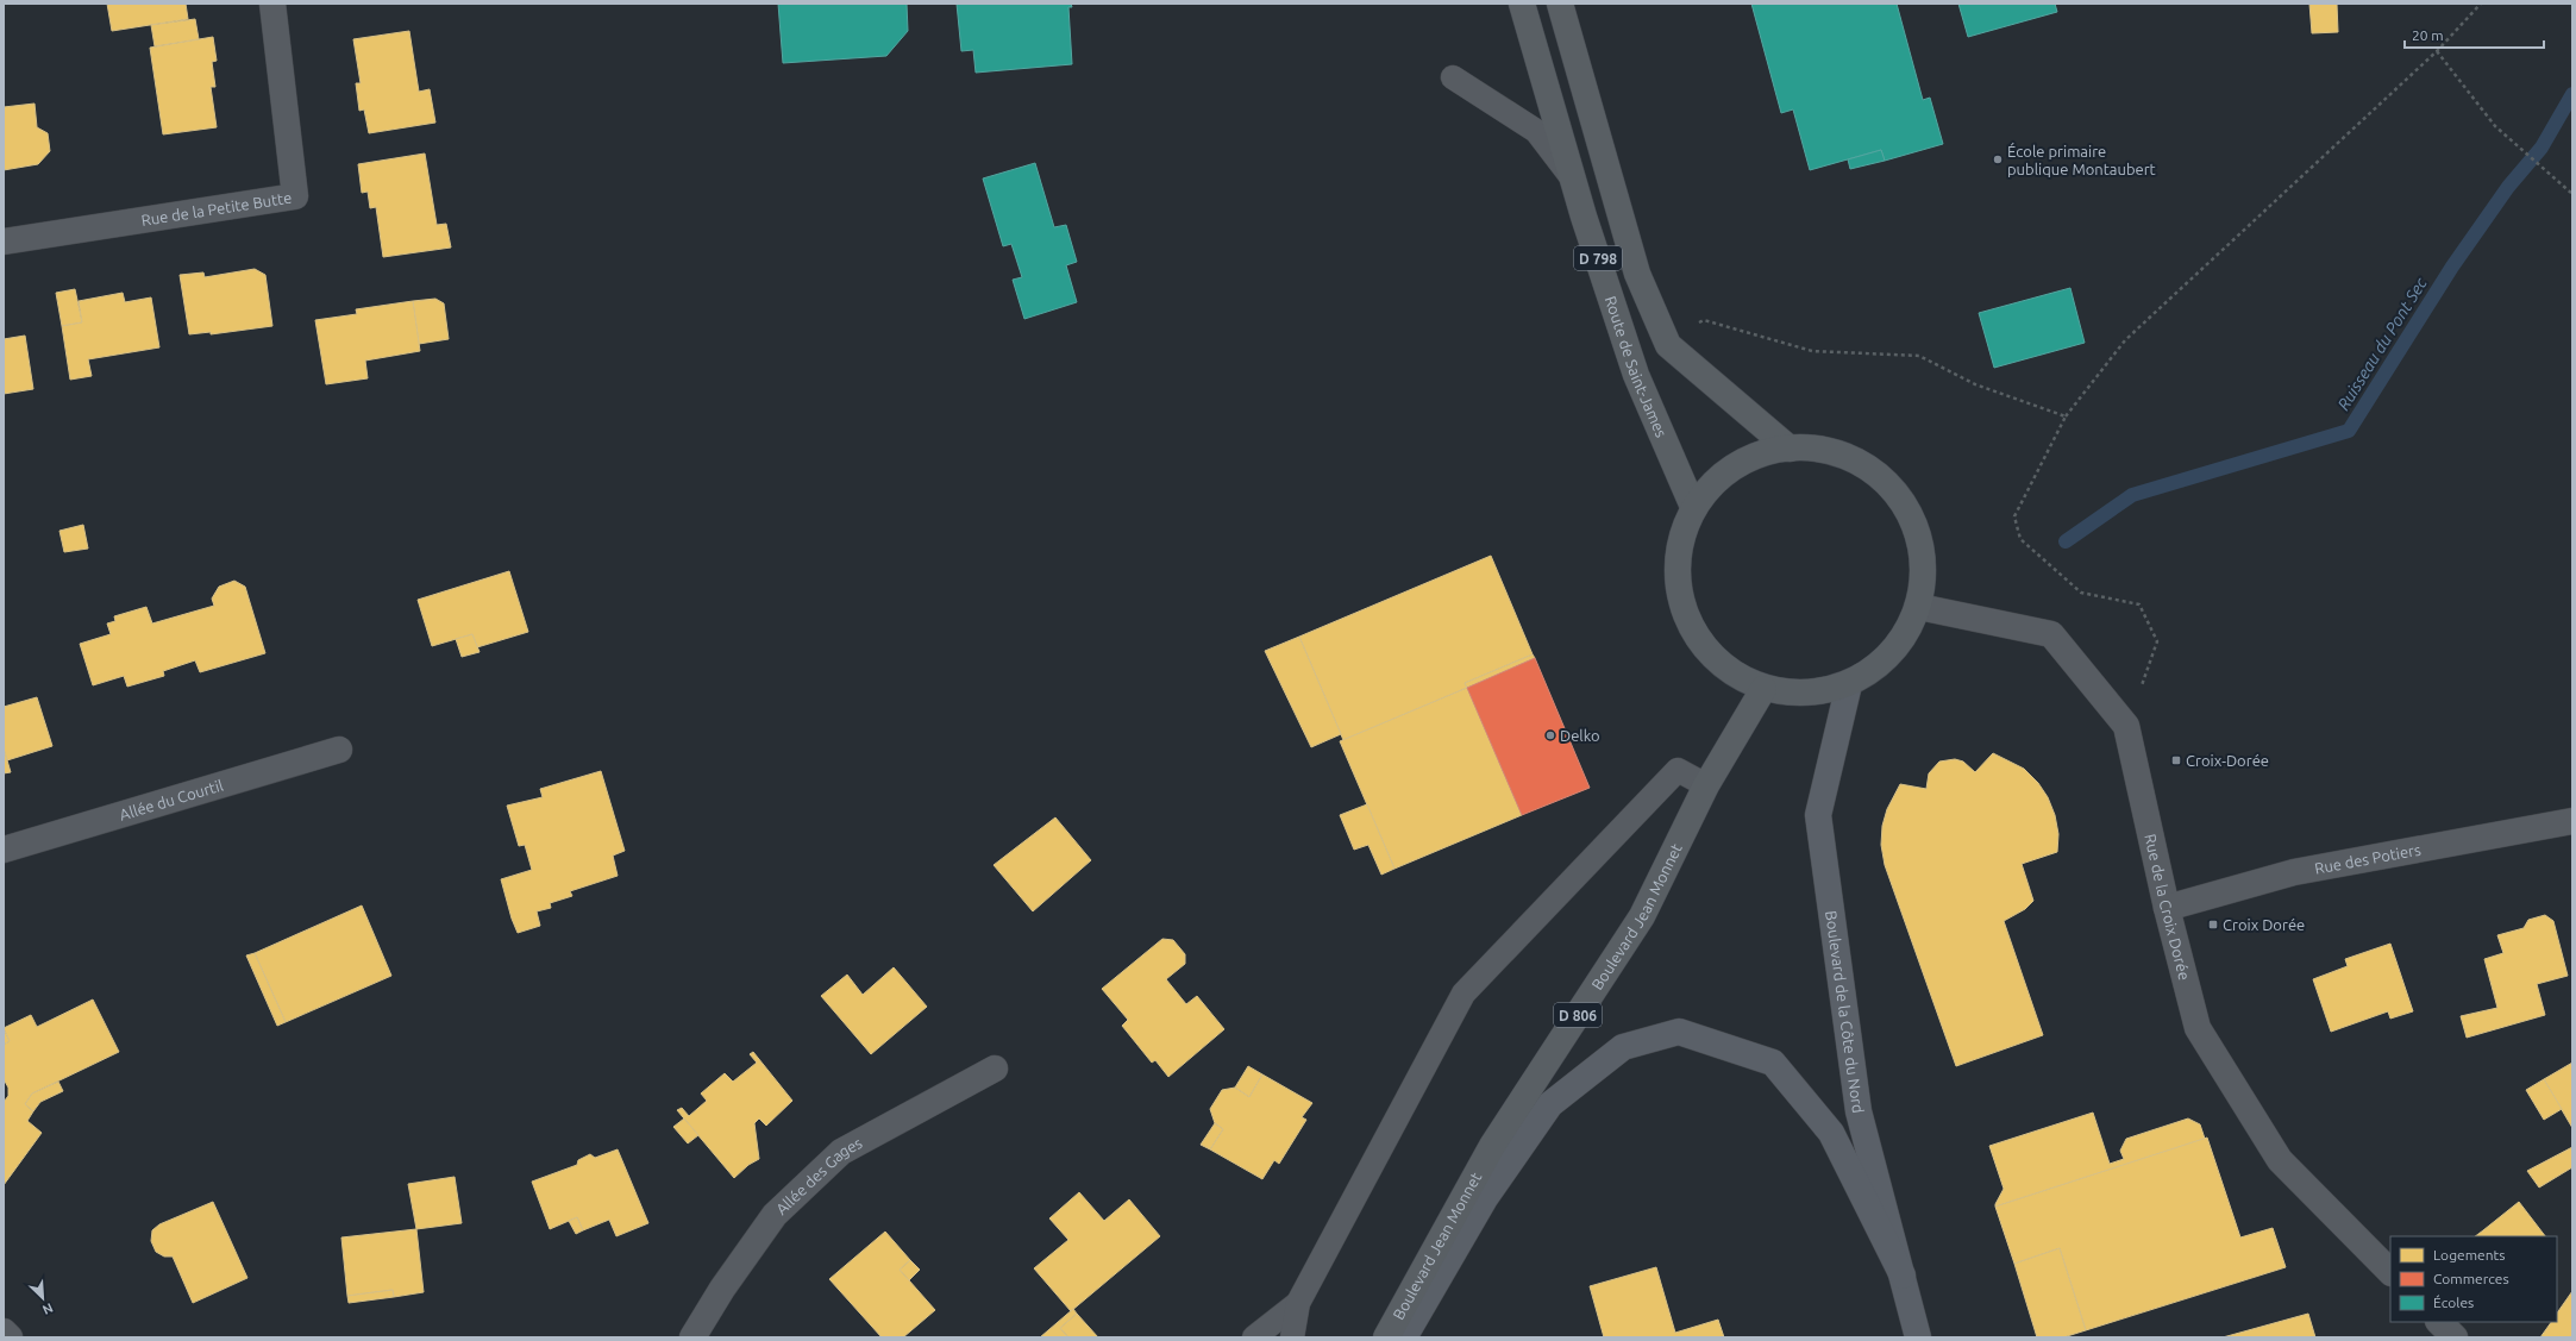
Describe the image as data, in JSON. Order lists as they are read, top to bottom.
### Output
{
  "streets": {
    "main road": [
      "D 798",
      "Route de Saint-James",
      "Boulevard Jean Monnet",
      "Boulevard de la Côte du Nord",
      "D 806"
    ],
    "street": [
      "Rue de la Petite Butte",
      "Allée du Courtil",
      "Rue des Potiers",
      "Rue de la Croix Dorée",
      "Allée des Gages"
    ]
  },
  "crossings": [
    ["Rue des Potiers", "Rue de la Croix Dorée"]
  ],
  "water": ["Ruisseau du Pont Sec"],
  "places": {
    "other": ["École primaire publique Montaubert", "Delko"],
    "transit": ["Croix-Dorée", "Croix Dorée"]
  },
  "legend": ["Logements", "Commerces", "Écoles"],
  "scale_bar": "20 m",
  "north": "bottom right"
}
